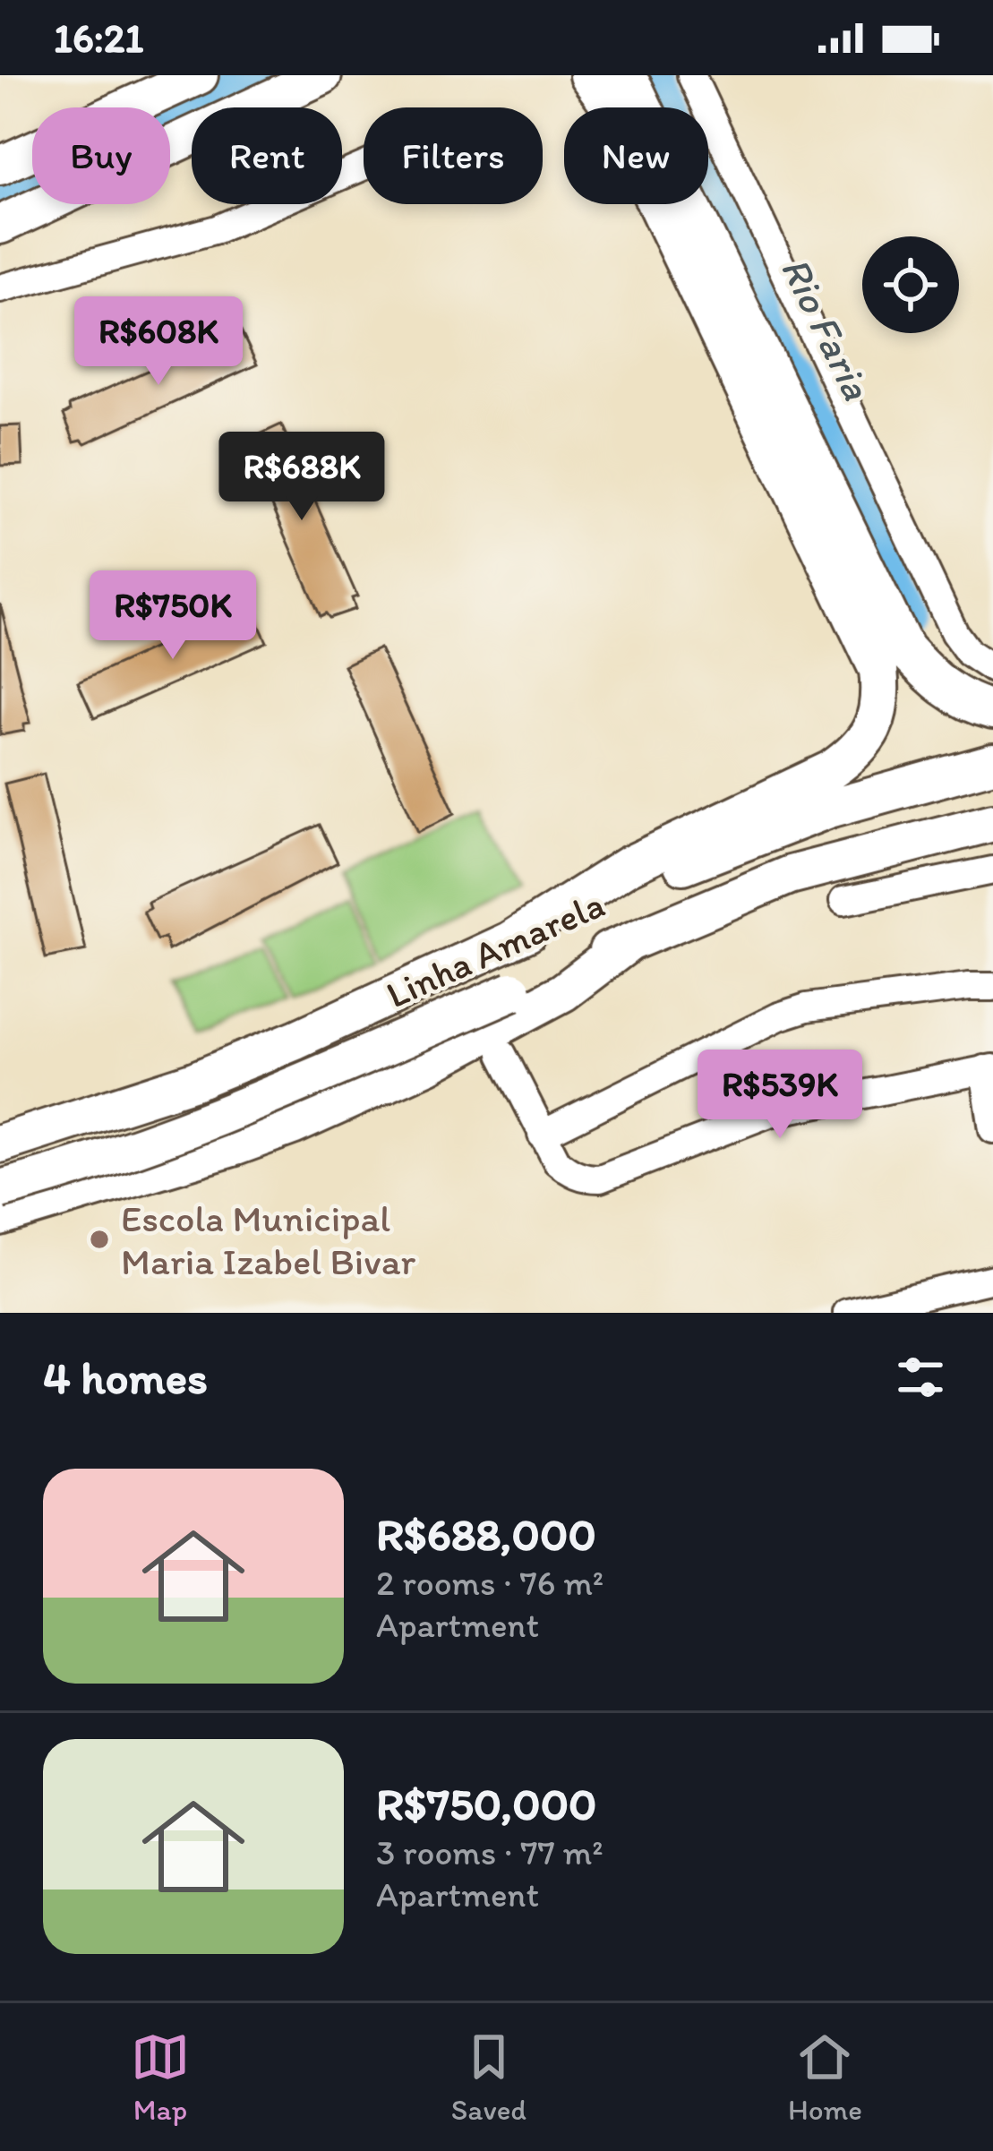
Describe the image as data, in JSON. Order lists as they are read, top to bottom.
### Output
{
  "streets": {
    "highway": ["Linha Amarela"]
  },
  "water": ["Rio Faria"],
  "places": ["Escola Municipal Maria Izabel Bivar"],
  "page": {
    "status": "16:21",
    "chip": [
      "Buy",
      "Rent",
      "Filters",
      "New"
    ],
    "price": [
      "R$608K",
      "R$688K",
      "R$750K",
      "R$539K"
    ],
    "heading": "4 homes",
    "list": [
      {
        "name": "R$688,000",
        "note": "2 rooms · 76 m² · Apartment"
      },
      {
        "name": "R$750,000",
        "note": "3 rooms · 77 m² · Apartment"
      }
    ],
    "tabs": ["Map", "Saved", "Home"]
  }
}
